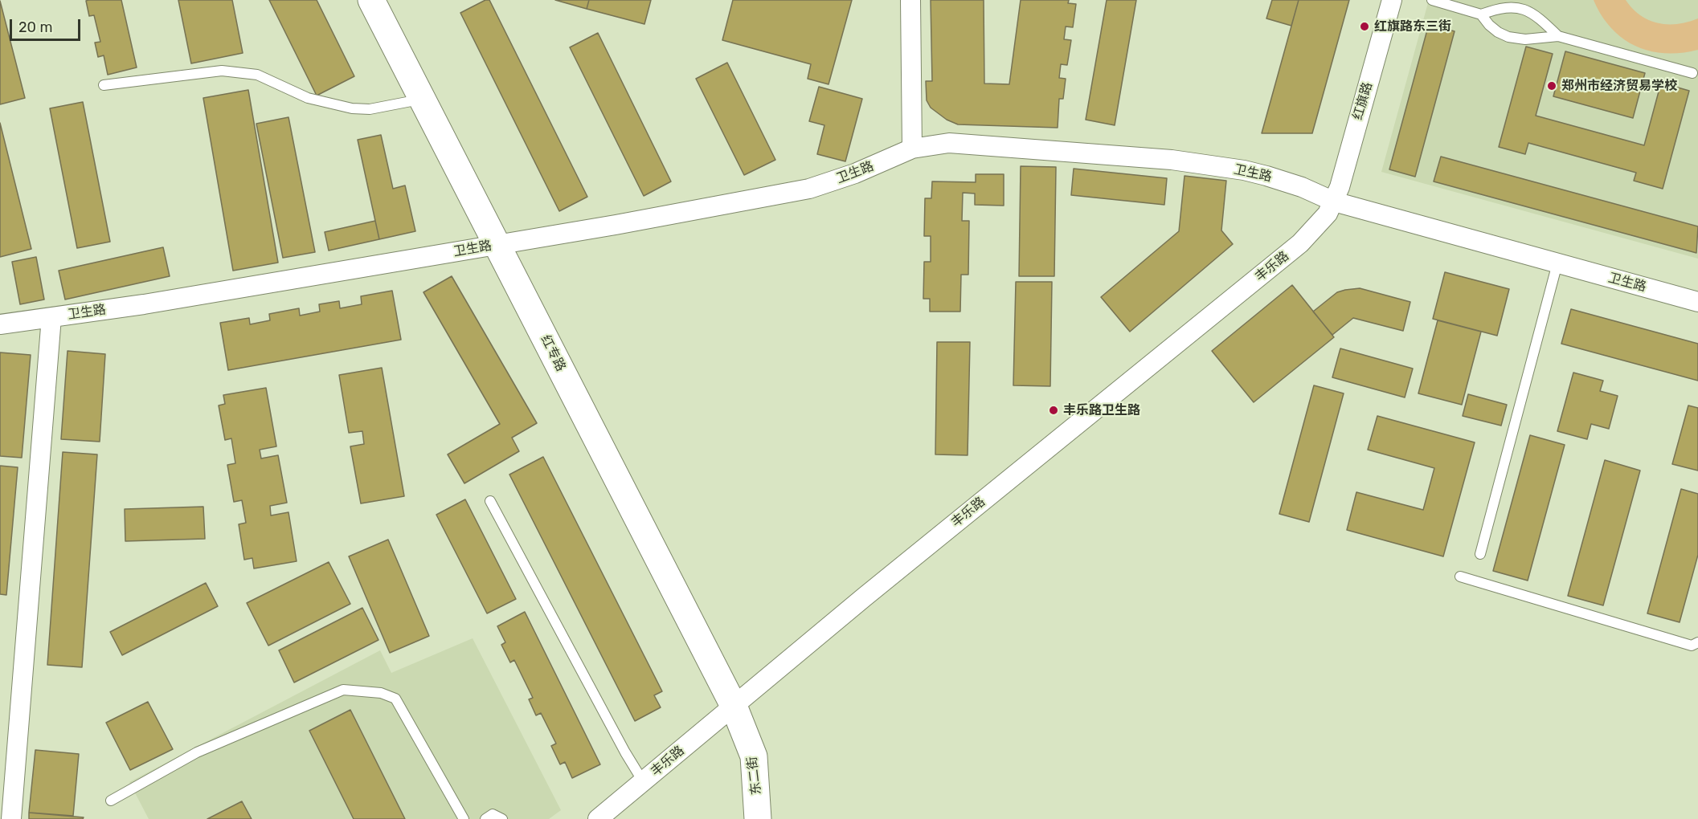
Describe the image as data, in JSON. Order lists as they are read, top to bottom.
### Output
{
  "streets": {
    "street": [
      "红旗路",
      "卫生路",
      "丰乐路",
      "红专路",
      "东二街"
    ]
  },
  "crossings": [
    ["红旗路", "卫生路"],
    ["红旗路", "丰乐路"],
    ["卫生路", "丰乐路"],
    ["卫生路", "红专路"],
    ["丰乐路", "红专路"],
    ["丰乐路", "东二街"],
    ["红专路", "东二街"]
  ],
  "places": ["红旗路东三街", "郑州市经济贸易学校", "丰乐路卫生路"],
  "scale_bar": "20 m"
}
